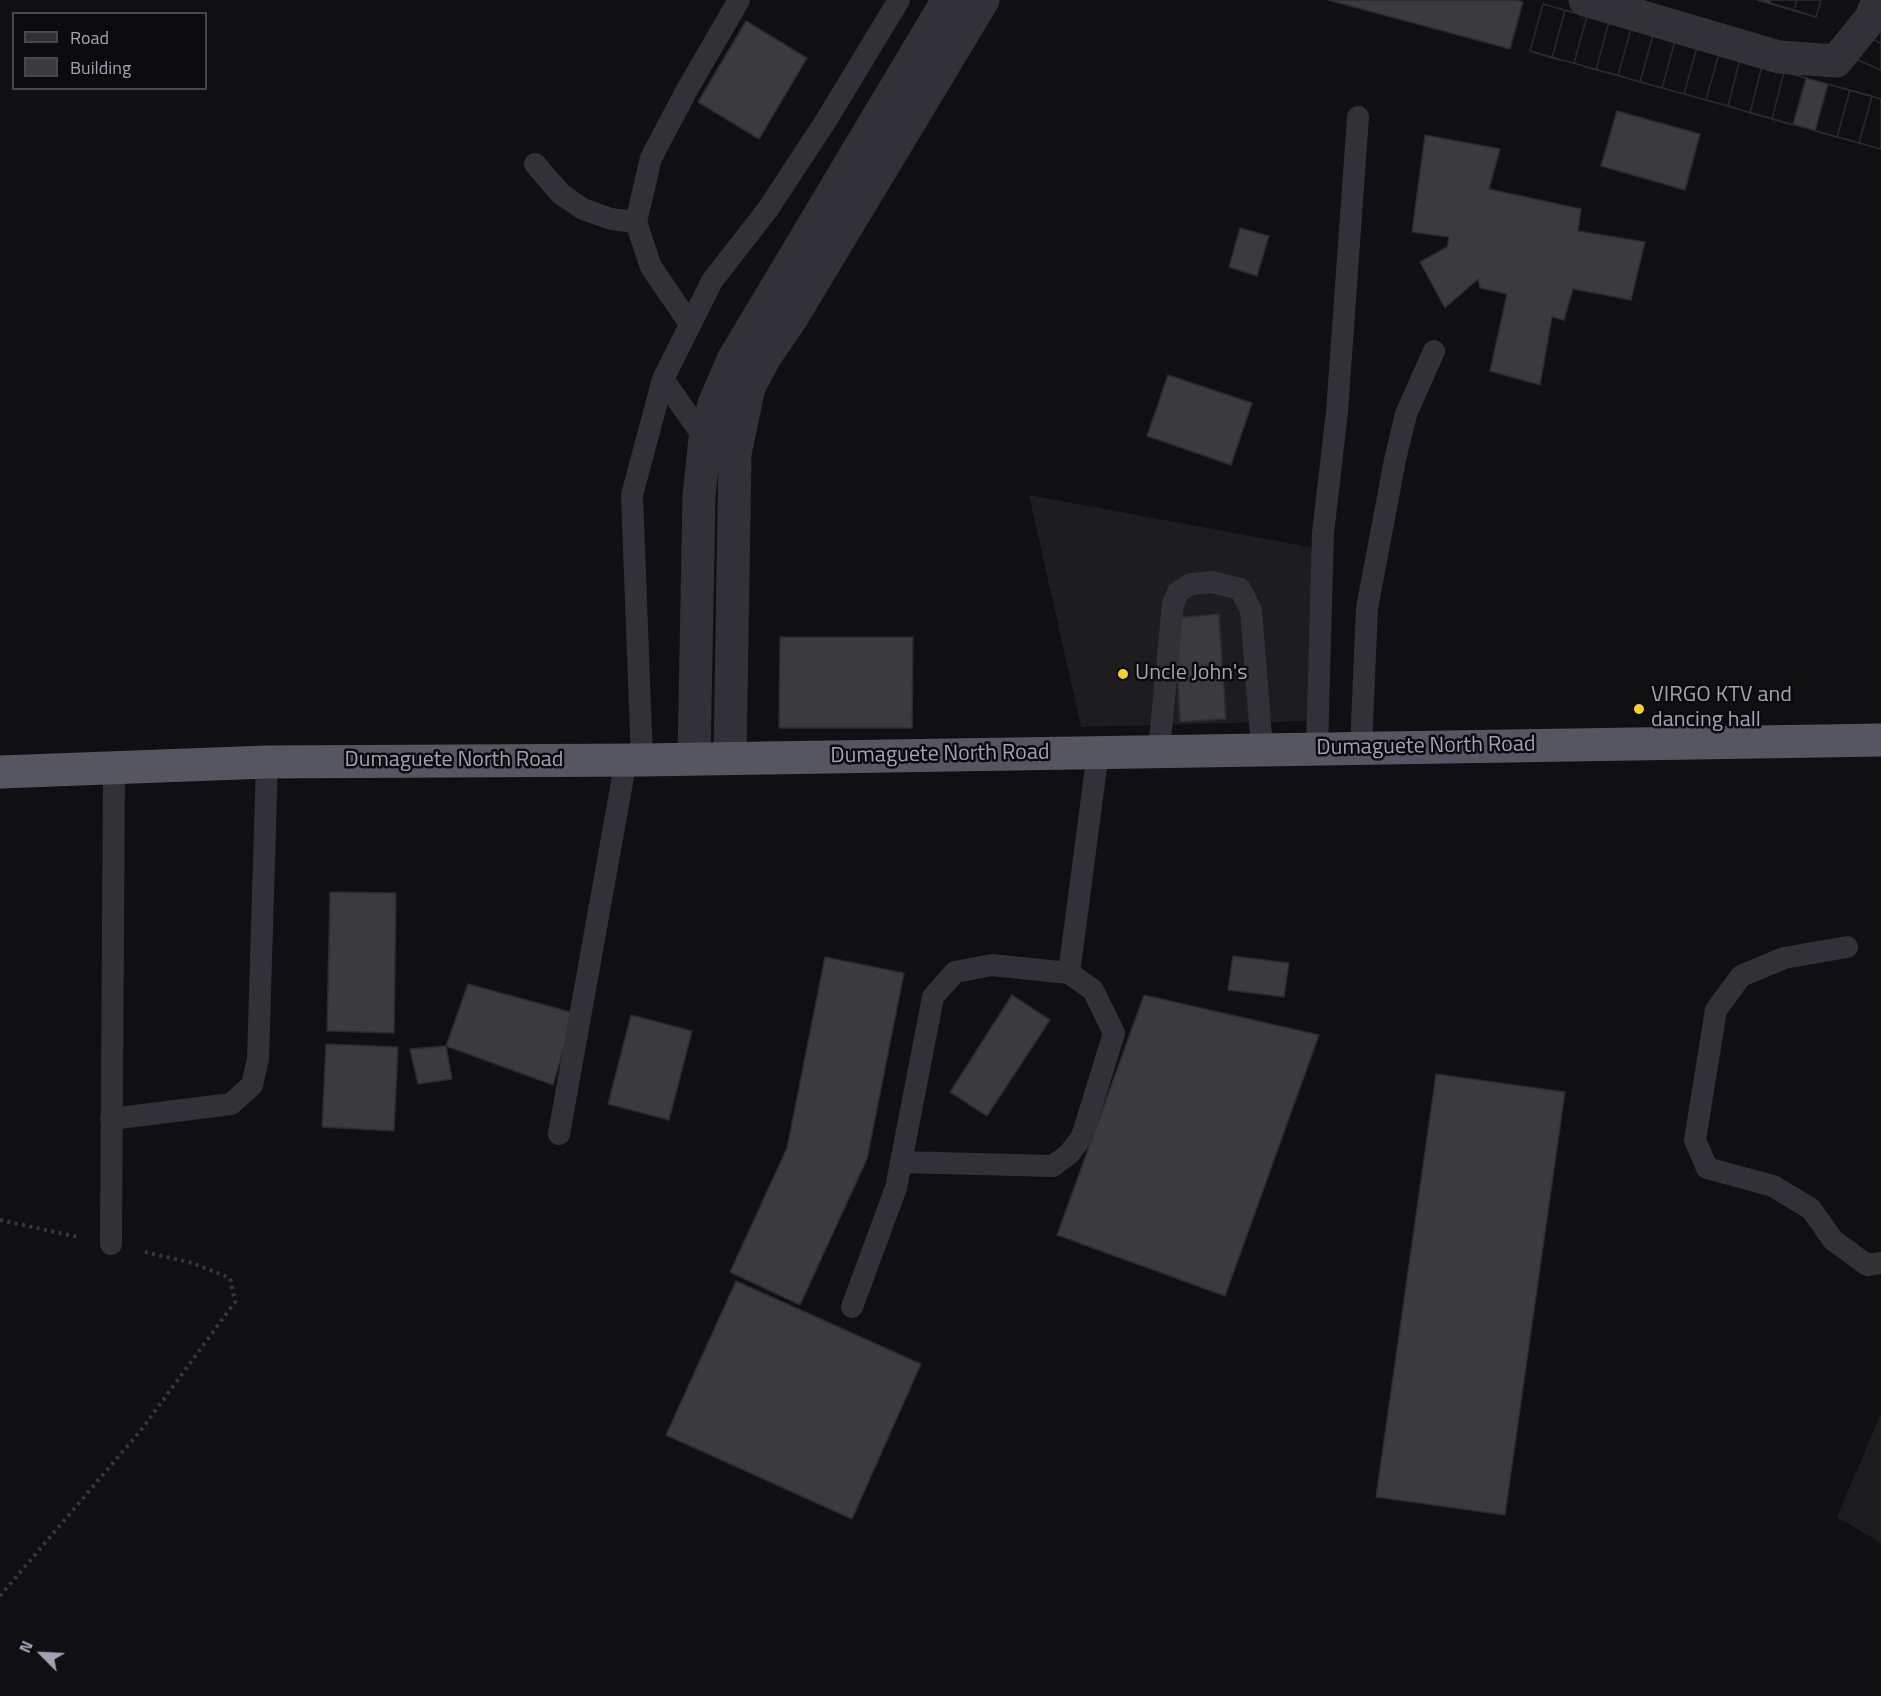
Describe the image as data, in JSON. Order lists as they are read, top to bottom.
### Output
{
  "streets": {
    "highway": ["Dumaguete North Road"]
  },
  "places": ["Uncle John's", "VIRGO KTV and dancing hall"],
  "legend": ["Road", "Building"],
  "north": "top left"
}
